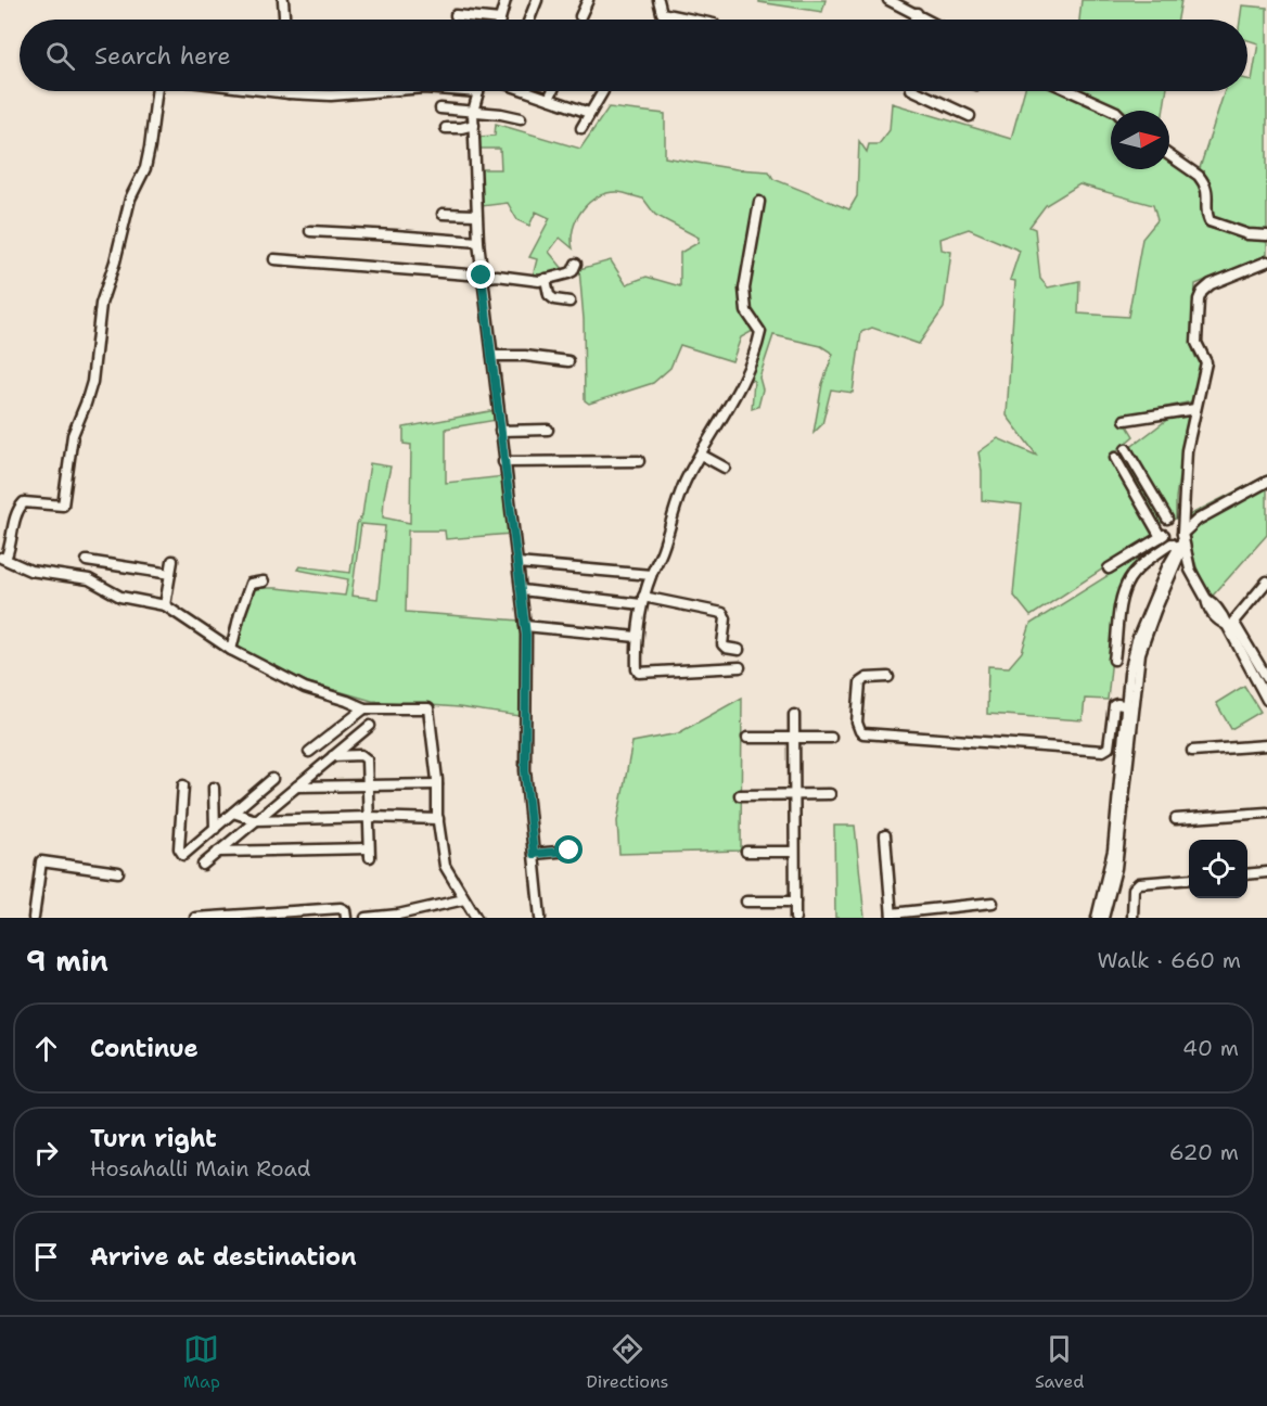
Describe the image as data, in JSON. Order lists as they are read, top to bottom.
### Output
{
  "north": "right",
  "page": {
    "search": "Search here",
    "heading": ["9 min", "Walk · 660 m"],
    "list": [
      ["Continue", "40 m"],
      ["Turn right", "Hosahalli Main Road", "620 m"],
      "Arrive at destination"
    ],
    "nav": ["Map", "Directions", "Saved"]
  }
}
